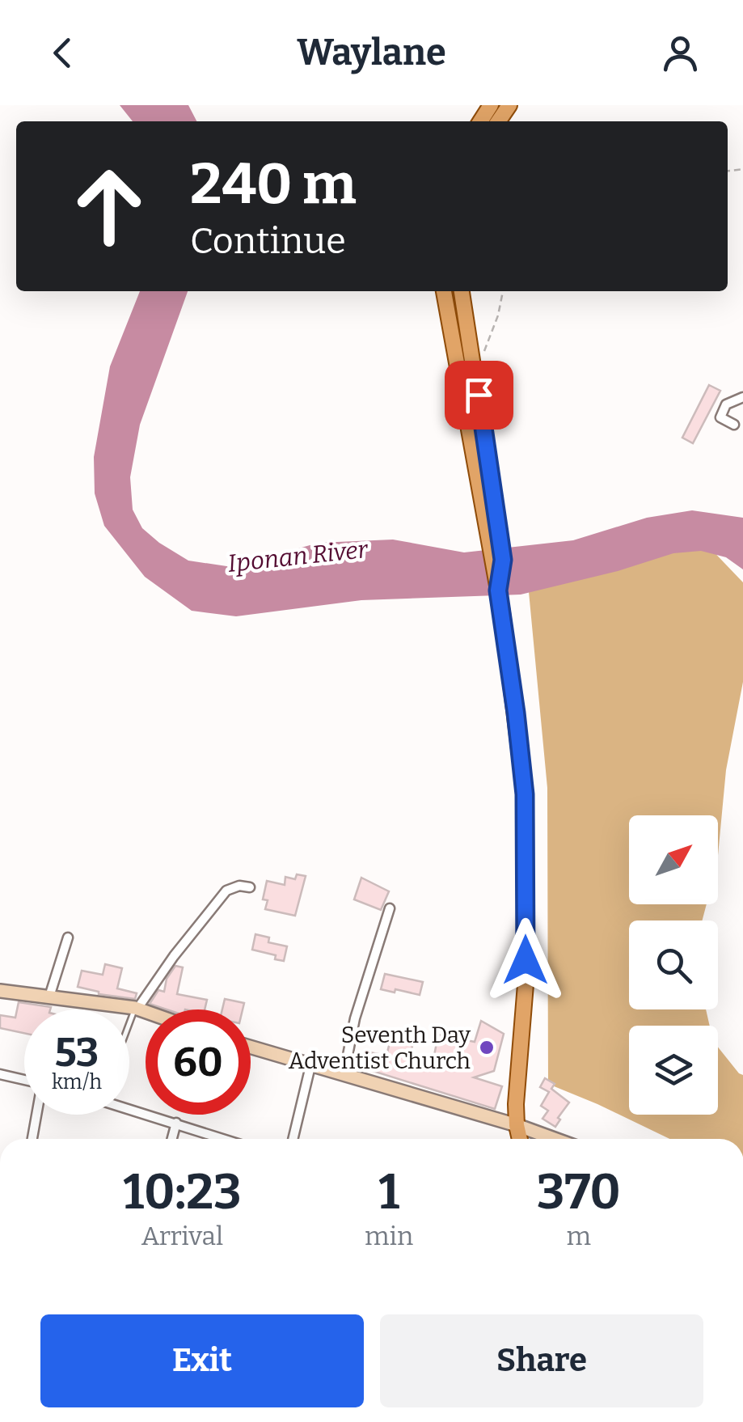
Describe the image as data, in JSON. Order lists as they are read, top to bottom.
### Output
{
  "water": ["Iponan River"],
  "places": ["Seventh Day Adventist Church"],
  "north": "top right",
  "page": {
    "header": "Waylane",
    "turn": ["240 m", "Continue"],
    "speed": "53 km/h",
    "limit": "60",
    "eta": [
      "10:23",
      "Arrival",
      "1",
      "min",
      "370",
      "m"
    ],
    "buttons": ["Exit", "Share"]
  }
}
